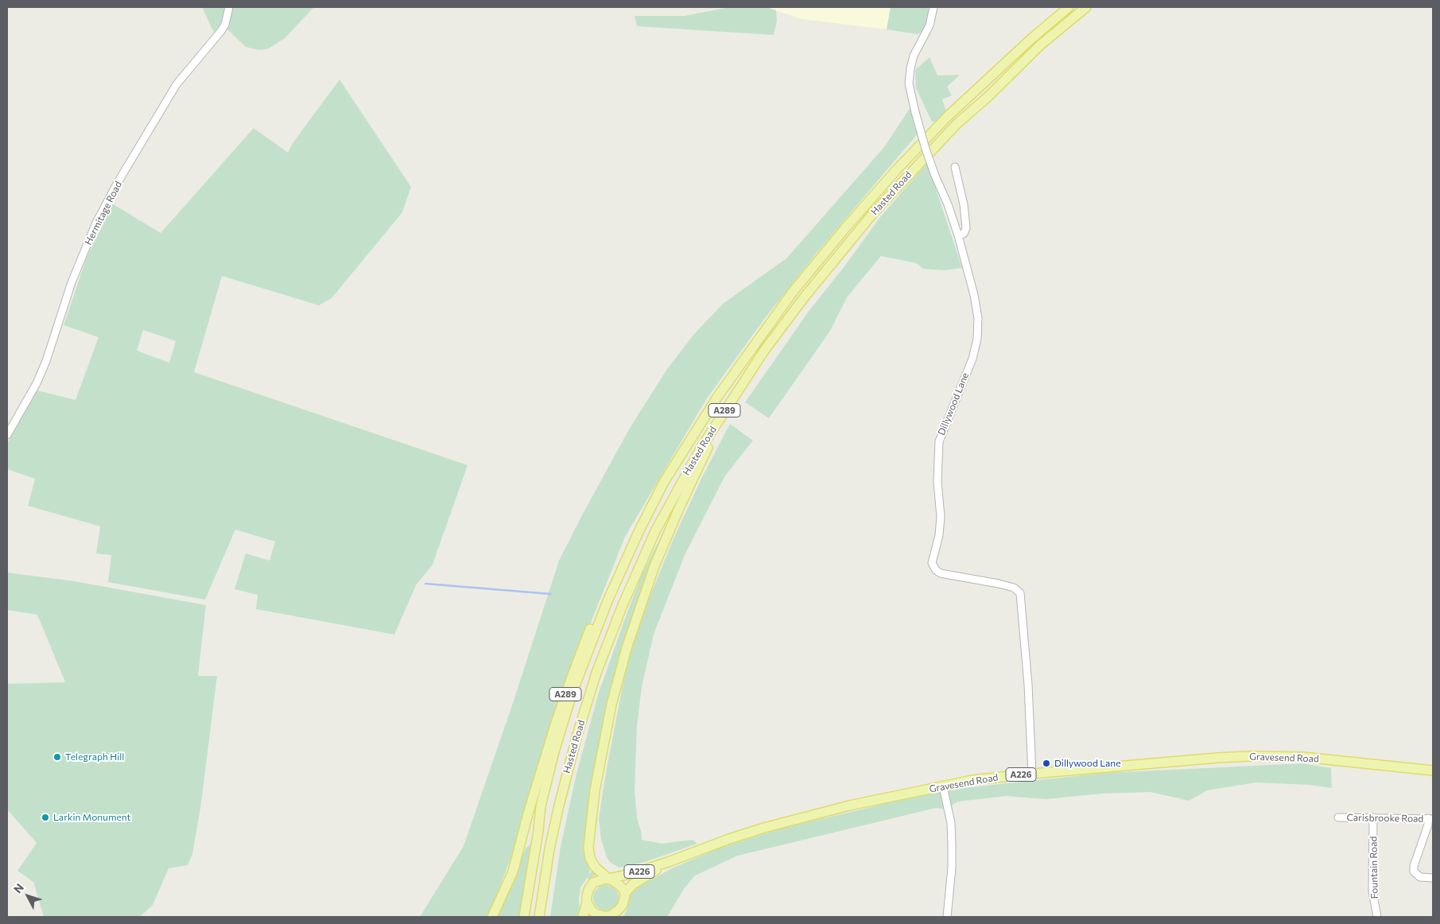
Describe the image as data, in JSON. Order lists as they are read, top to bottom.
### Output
{
  "streets": {
    "main road": [
      "Hasted Road",
      "A289",
      "Gravesend Road",
      "A226"
    ],
    "street": [
      "Hermitage Road",
      "Dillywood Lane",
      "Carisbrooke Road",
      "Fountain Road"
    ]
  },
  "crossings": [
    ["Hasted Road", "A289"],
    ["Dillywood Lane", "Gravesend Road"],
    ["A289", "Gravesend Road"],
    ["Carisbrooke Road", "Fountain Road"]
  ],
  "places": ["Telegraph Hill", "Dillywood Lane", "Larkin Monument"],
  "north": "top left"
}
